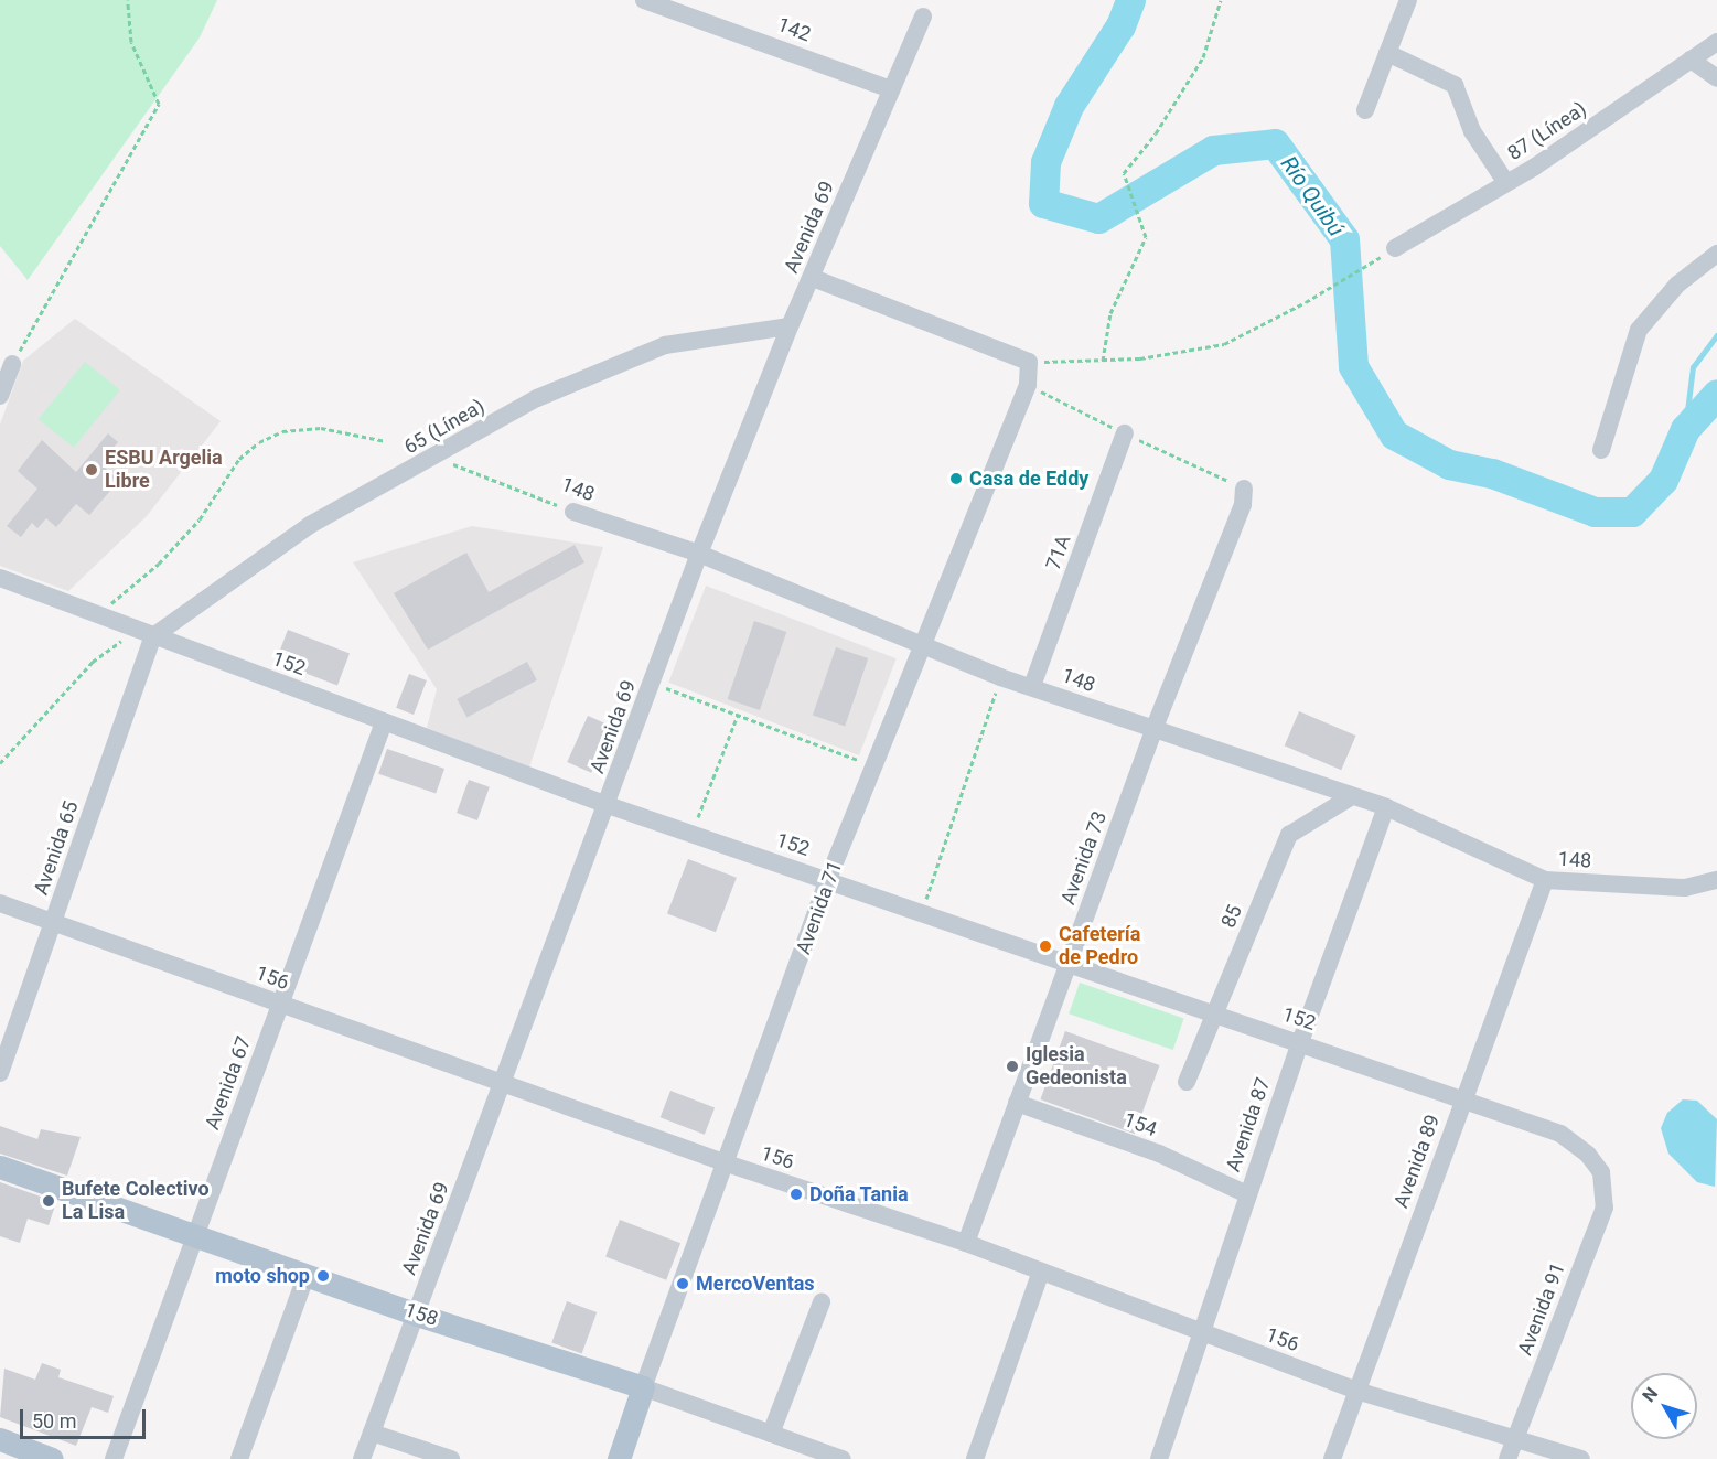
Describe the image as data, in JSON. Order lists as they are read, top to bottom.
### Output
{
  "streets": {
    "main road": ["Avenida 71", "158"],
    "street": [
      "142",
      "87 (Línea)",
      "Avenida 69",
      "65 (Línea)",
      "148",
      "71A",
      "152",
      "Avenida 65",
      "Avenida 73",
      "85",
      "156",
      "Avenida 67",
      "154",
      "Avenida 87",
      "Avenida 89",
      "Avenida 91"
    ]
  },
  "crossings": [
    ["142", "Avenida 69"],
    ["Avenida 69", "65 (Línea)"],
    ["Avenida 69", "148"],
    ["Avenida 69", "152"],
    ["Avenida 69", "156"],
    ["Avenida 69", "158"],
    ["65 (Línea)", "148"],
    ["65 (Línea)", "152"],
    ["65 (Línea)", "Avenida 65"],
    ["148", "71A"],
    ["148", "Avenida 73"],
    ["148", "Avenida 71"],
    ["148", "85"],
    ["148", "Avenida 87"],
    ["148", "Avenida 89"],
    ["152", "Avenida 65"],
    ["152", "Avenida 73"],
    ["152", "Avenida 71"],
    ["152", "85"],
    ["152", "Avenida 67"],
    ["152", "Avenida 87"],
    ["152", "Avenida 89"],
    ["152", "Avenida 91"],
    ["Avenida 65", "156"],
    ["Avenida 73", "156"],
    ["Avenida 73", "154"],
    ["Avenida 71", "156"],
    ["Avenida 71", "158"],
    ["156", "Avenida 67"],
    ["156", "Avenida 87"],
    ["156", "Avenida 89"],
    ["156", "Avenida 91"],
    ["Avenida 67", "158"],
    ["154", "Avenida 87"]
  ],
  "water": ["Río Quibú"],
  "places": [
    "ESBU Argelia Libre",
    "Casa de Eddy",
    "Cafetería de Pedro",
    "Iglesia Gedeonista",
    "Doña Tania",
    "Bufete Colectivo La Lisa",
    "moto shop",
    "MercoVentas"
  ],
  "scale_bar": "50 m",
  "north": "top left"
}
